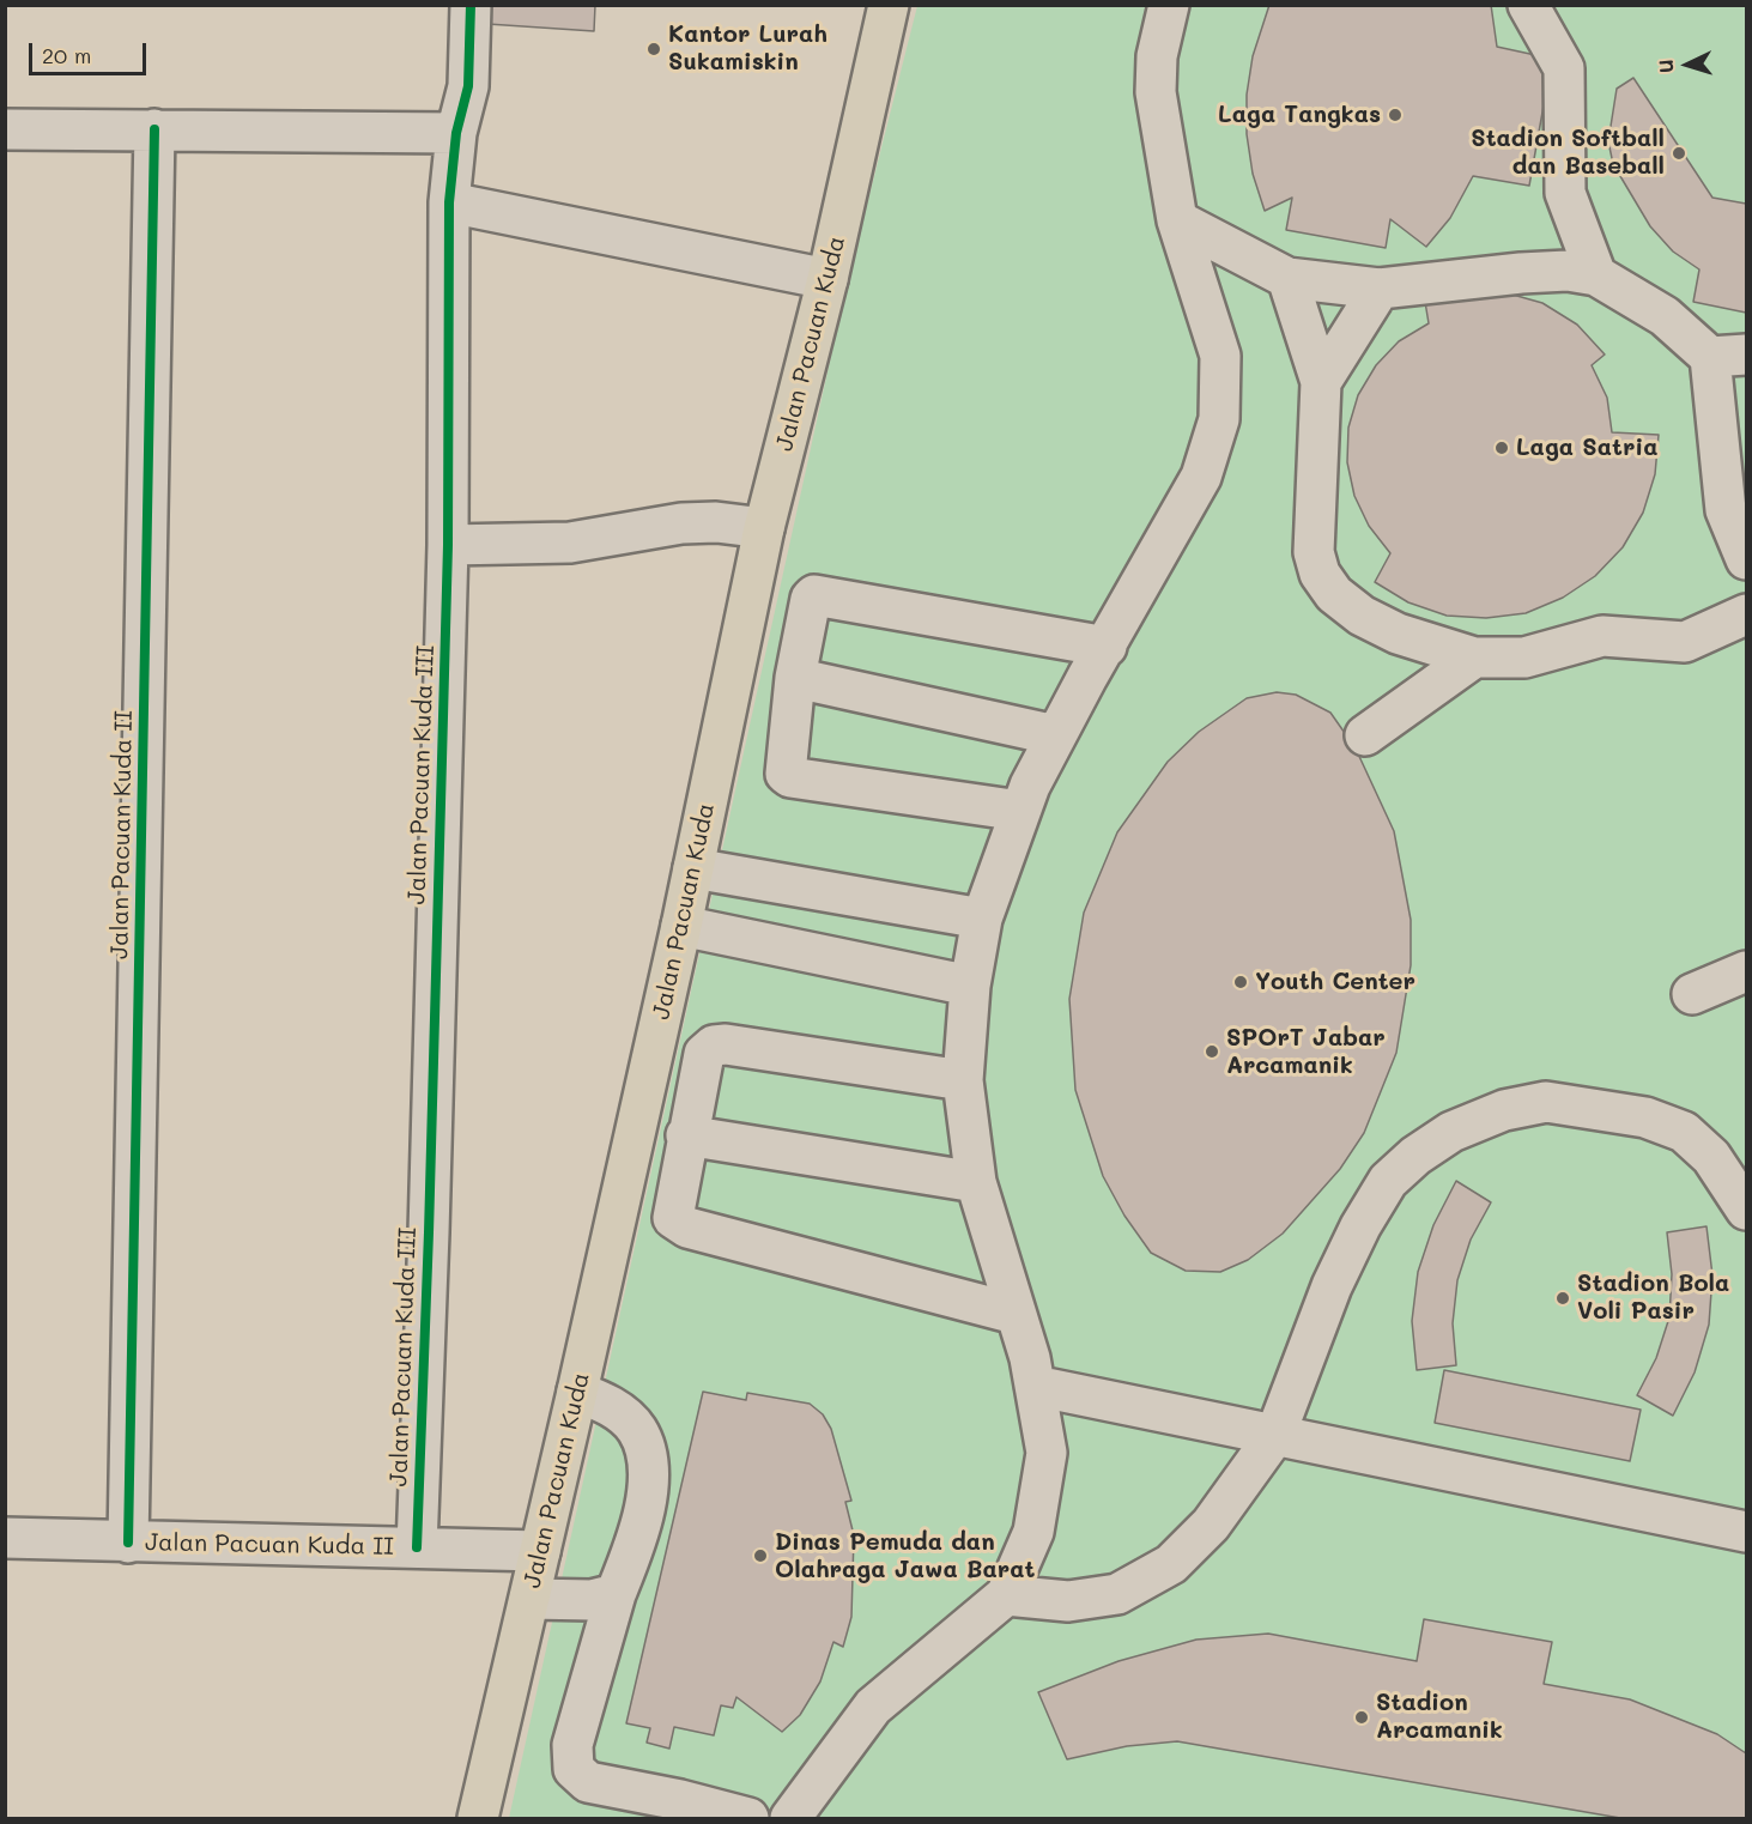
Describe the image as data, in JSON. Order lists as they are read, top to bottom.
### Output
{
  "streets": {
    "main road": ["Jalan Pacuan Kuda"],
    "street": ["Jalan Pacuan Kuda III", "Jalan Pacuan Kuda II"]
  },
  "crossings": [
    ["Jalan Pacuan Kuda", "Jalan Pacuan Kuda II"],
    ["Jalan Pacuan Kuda III", "Jalan Pacuan Kuda II"]
  ],
  "places": [
    "Kantor Lurah Sukamiskin",
    "Laga Tangkas",
    "Stadion Softball dan Baseball",
    "Laga Satria",
    "Youth Center",
    "SPOrT Jabar Arcamanik",
    "Stadion Bola Voli Pasir",
    "Dinas Pemuda dan Olahraga Jawa Barat",
    "Stadion Arcamanik"
  ],
  "scale_bar": "20 m",
  "north": "left"
}
